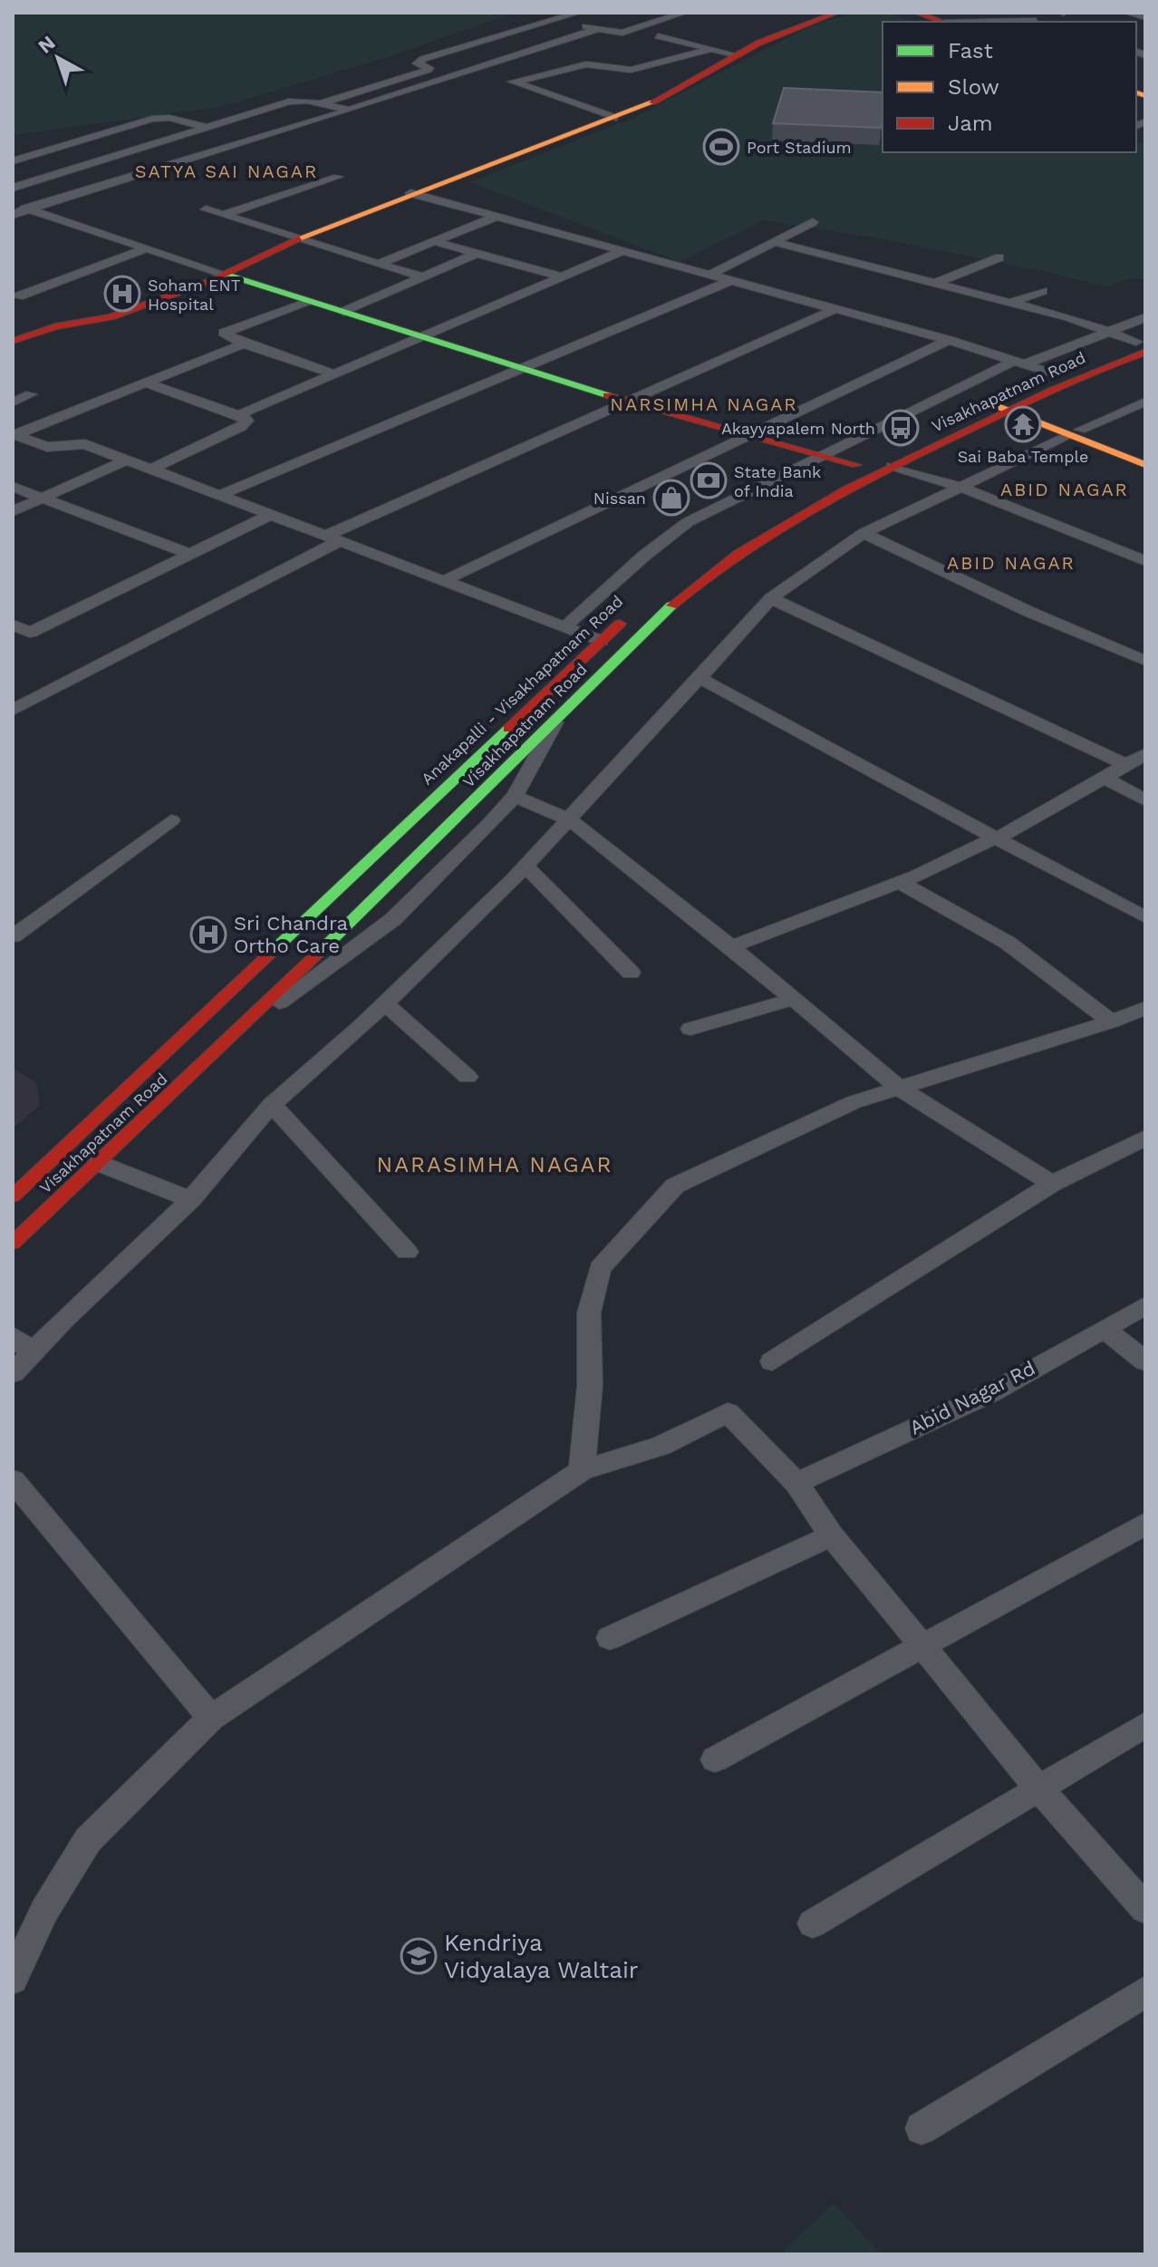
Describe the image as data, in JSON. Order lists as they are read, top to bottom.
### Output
{
  "streets": {
    "main road": ["Visakhapatnam Road", "Anakapalli - Visakhapatnam Road"],
    "street": ["Abid Nagar Rd"]
  },
  "districts": [
    "SATYA SAI NAGAR",
    "NARSIMHA NAGAR",
    "ABID NAGAR",
    "ABID NAGAR",
    "NARASIMHA NAGAR"
  ],
  "places": {
    "sports": ["Port Stadium"],
    "hospital": ["Soham ENT Hospital", "Sri Chandra Ortho Care"],
    "temple": ["Sai Baba Temple"],
    "bus stop": ["Akayyapalem North"],
    "bank": ["State Bank of India"],
    "shop": ["Nissan"],
    "school or university": ["Kendriya Vidyalaya Waltair"]
  },
  "legend": ["Fast", "Slow", "Jam"],
  "north": "top left"
}
